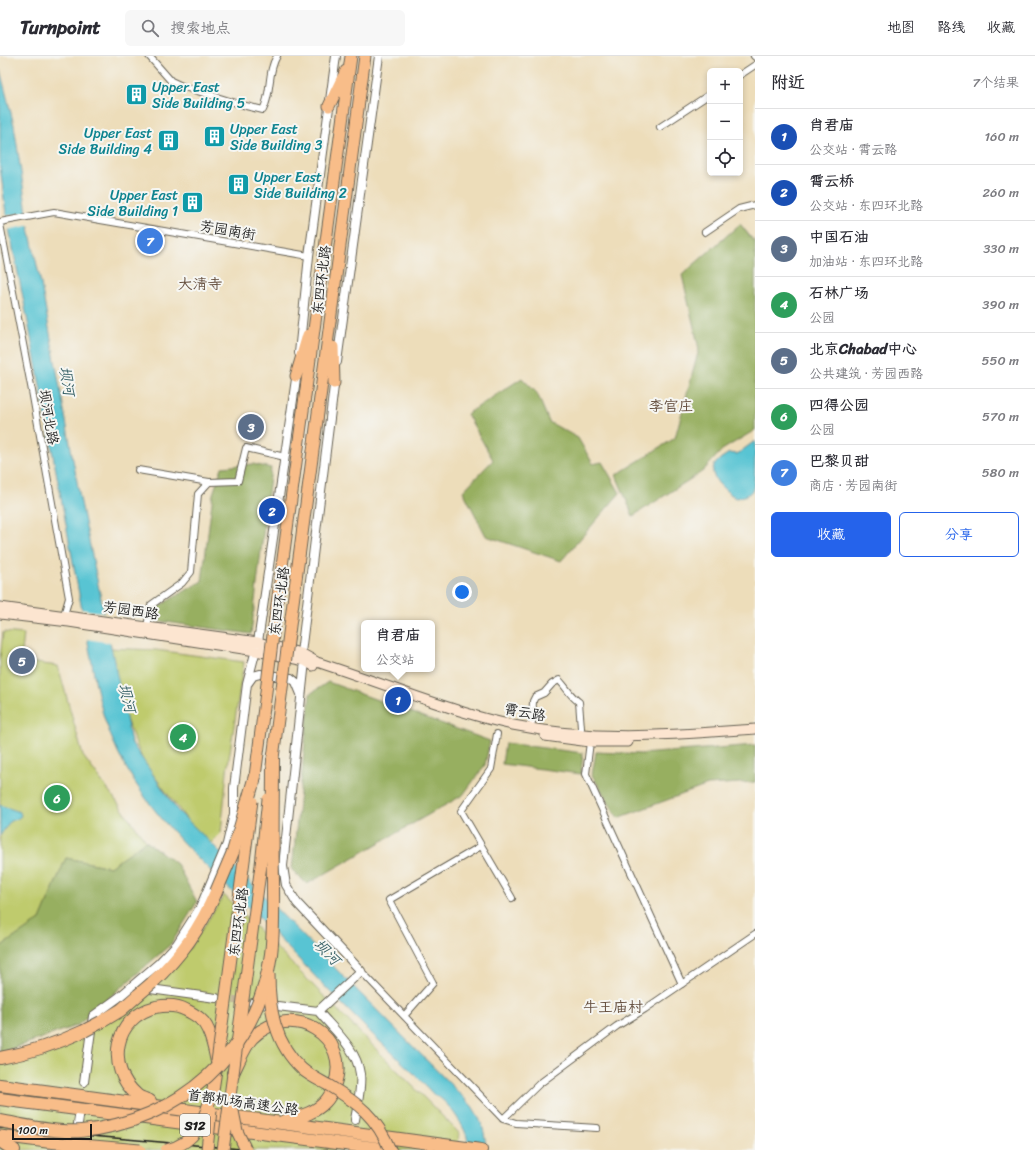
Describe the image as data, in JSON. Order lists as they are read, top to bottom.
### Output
{
  "streets": {
    "highway": ["东四环北路", "首都机场高速公路", "S12"],
    "main road": ["芳园西路", "霄云路"],
    "street": ["芳园南街", "坝河北路"]
  },
  "crossings": [
    ["芳园南街", "东四环北路"],
    ["芳园南街", "坝河北路"],
    ["东四环北路", "芳园西路"],
    ["东四环北路", "霄云路"],
    ["坝河北路", "芳园西路"]
  ],
  "districts": ["大清寺", "李官庄", "牛王庙村"],
  "water": ["坝河"],
  "places": {
    "building": [
      "Upper East Side Building 5",
      "Upper East Side Building 3",
      "Upper East Side Building 4",
      "Upper East Side Building 2",
      "Upper East Side Building 1"
    ]
  },
  "scale_bar": "100 m",
  "page": {
    "header": "Turnpoint",
    "search": "搜索地点",
    "nav": ["地图", "路线", "收藏"],
    "heading": ["附近", "7个结果"],
    "map_buttons": ["+", "−"],
    "list": [
      {
        "mark": "1",
        "name": "肖君庙",
        "note": "公交站 · 霄云路",
        "value": "160 m"
      },
      {
        "mark": "2",
        "name": "霄云桥",
        "note": "公交站 · 东四环北路",
        "value": "260 m"
      },
      {
        "mark": "3",
        "name": "中国石油",
        "note": "加油站 · 东四环北路",
        "value": "330 m"
      },
      {
        "mark": "4",
        "name": "石林广场",
        "note": "公园",
        "value": "390 m"
      },
      {
        "mark": "5",
        "name": "北京Chabad中心",
        "note": "公共建筑 · 芳园西路",
        "value": "550 m"
      },
      {
        "mark": "6",
        "name": "四得公园",
        "note": "公园",
        "value": "570 m"
      },
      {
        "mark": "7",
        "name": "巴黎贝甜",
        "note": "商店 · 芳园南街",
        "value": "580 m"
      }
    ],
    "pins": [
      "7",
      "3",
      "2",
      "5",
      "1",
      "4",
      "6"
    ],
    "buttons": ["收藏", "分享"],
    "popup": ["肖君庙", "公交站"],
    "scale": "100 m"
  }
}
